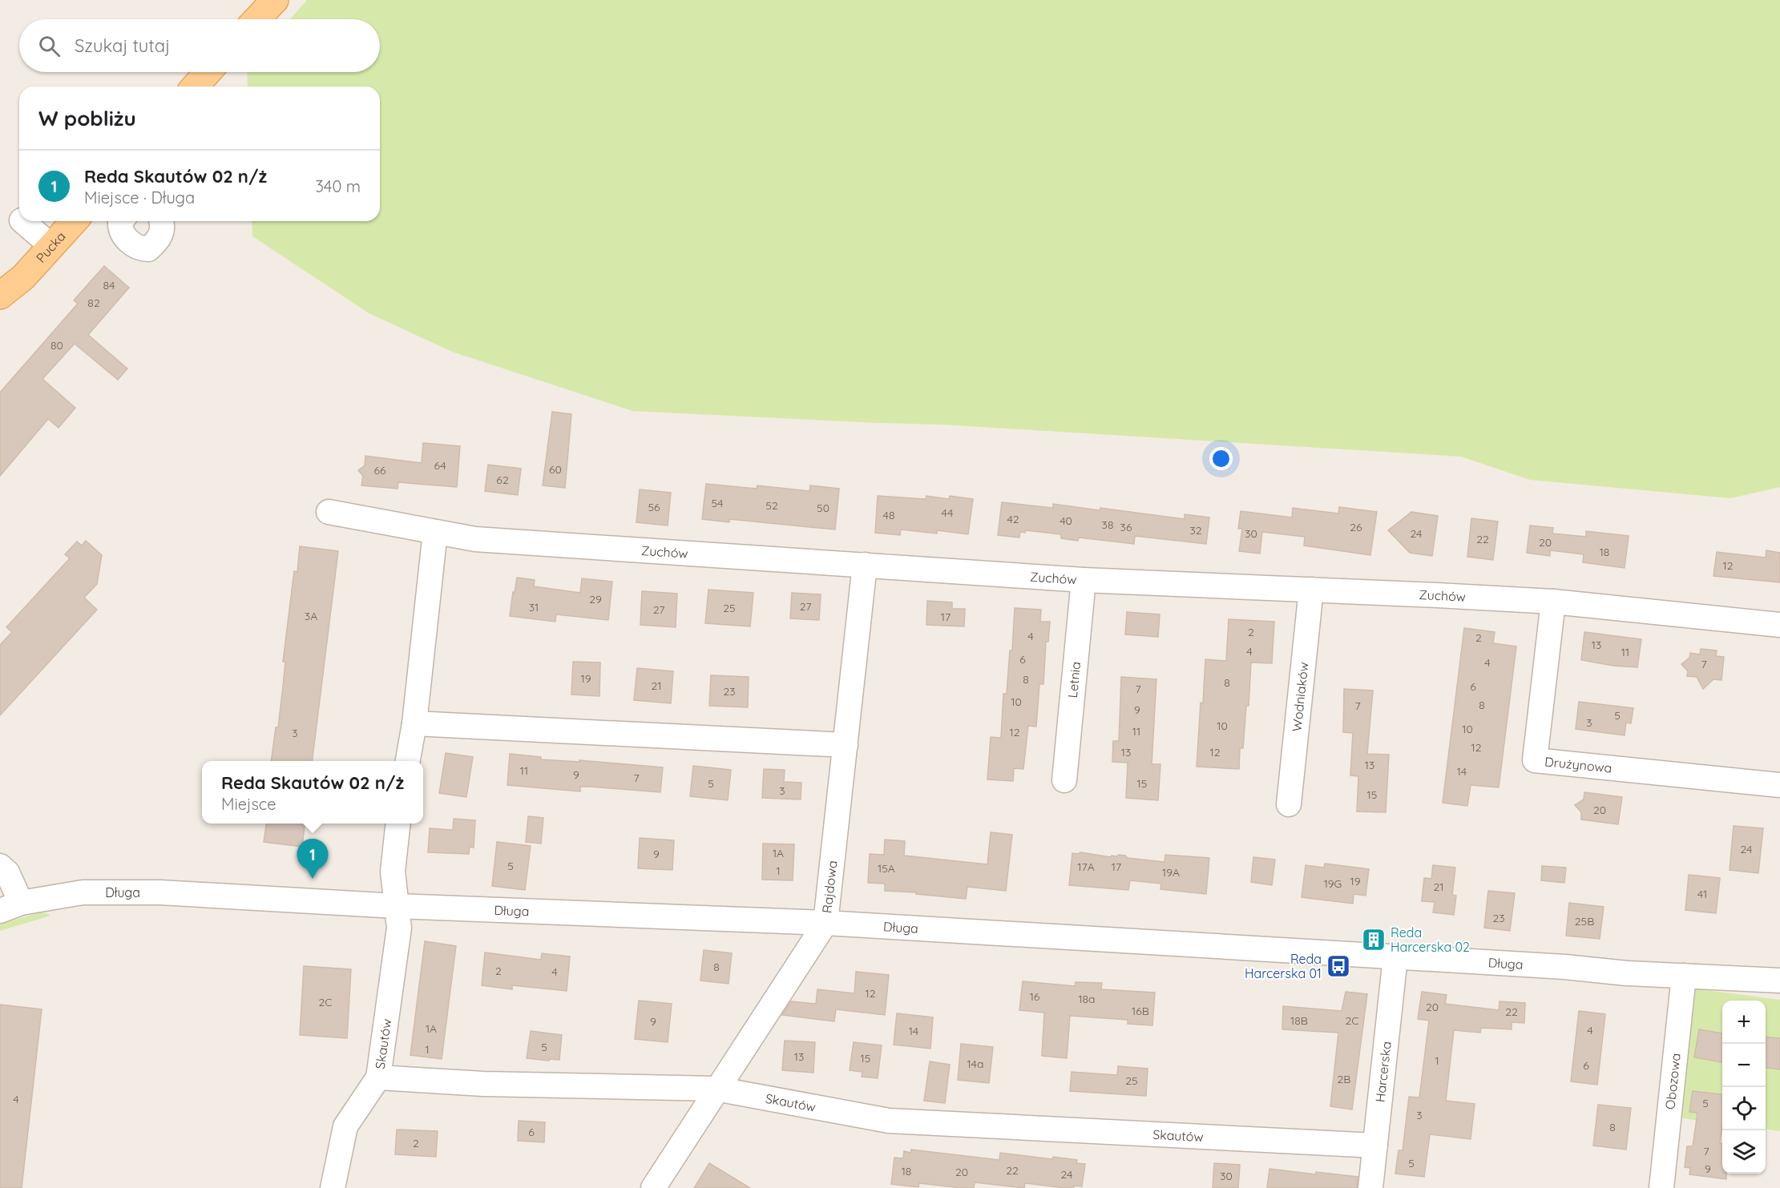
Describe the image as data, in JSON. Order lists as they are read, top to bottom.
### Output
{
  "streets": {
    "main road": ["Pucka"],
    "street": [
      "Zuchów",
      "Letnia",
      "Wodniaków",
      "Drużynowa",
      "Rajdowa",
      "Długa",
      "Skautów",
      "Harcerska",
      "Obozowa"
    ]
  },
  "crossings": [
    ["Zuchów", "Letnia"],
    ["Zuchów", "Wodniaków"],
    ["Zuchów", "Drużynowa"],
    ["Zuchów", "Rajdowa"],
    ["Rajdowa", "Długa"],
    ["Rajdowa", "Skautów"],
    ["Długa", "Skautów"],
    ["Długa", "Harcerska"],
    ["Długa", "Obozowa"],
    ["Skautów", "Harcerska"]
  ],
  "places": {
    "building": ["Reda Harcerska 02"],
    "bus stop": ["Reda Harcerska 01"]
  },
  "house_numbers": [
    "84",
    "82",
    "80",
    "64",
    "60",
    "66",
    "62",
    "54",
    "52",
    "56",
    "50",
    "44",
    "48",
    "42",
    "40",
    "38",
    "36",
    "26",
    "32",
    "30",
    "24",
    "22",
    "20",
    "18",
    "12",
    "29",
    "27",
    "31",
    "25",
    "27",
    "3A",
    "17",
    "2",
    "4",
    "2",
    "13",
    "4",
    "11",
    "6",
    "4",
    "7",
    "19",
    "8",
    "8",
    "21",
    "6",
    "7",
    "23",
    "10",
    "8",
    "7",
    "9",
    "5",
    "3",
    "10",
    "10",
    "11",
    "12",
    "3",
    "12",
    "13",
    "12",
    "13",
    "11",
    "14",
    "9",
    "7",
    "5",
    "15",
    "3",
    "15",
    "20",
    "24",
    "1A",
    "9",
    "5",
    "17A",
    "17",
    "15A",
    "1",
    "19A",
    "19",
    "19G",
    "21",
    "41",
    "23",
    "25B",
    "8",
    "2",
    "4",
    "12",
    "16",
    "18a",
    "2C",
    "20",
    "16B",
    "22",
    "18B",
    "2C",
    "9",
    "1A",
    "4",
    "14",
    "5",
    "1",
    "13",
    "15",
    "1",
    "14a",
    "6",
    "2B",
    "25",
    "4",
    "5",
    "3",
    "8",
    "6",
    "2",
    "7",
    "5",
    "9",
    "22",
    "18",
    "20",
    "24",
    "30"
  ],
  "page": {
    "search": "Szukaj tutaj",
    "heading": "W pobliżu",
    "list": [
      {
        "mark": "1",
        "name": "Reda Skautów 02 n/ż",
        "note": "Miejsce · Długa",
        "value": "340 m"
      }
    ],
    "popup": ["Reda Skautów 02 n/ż", "Miejsce"],
    "pins": "1",
    "map_buttons": ["+", "−"]
  }
}
